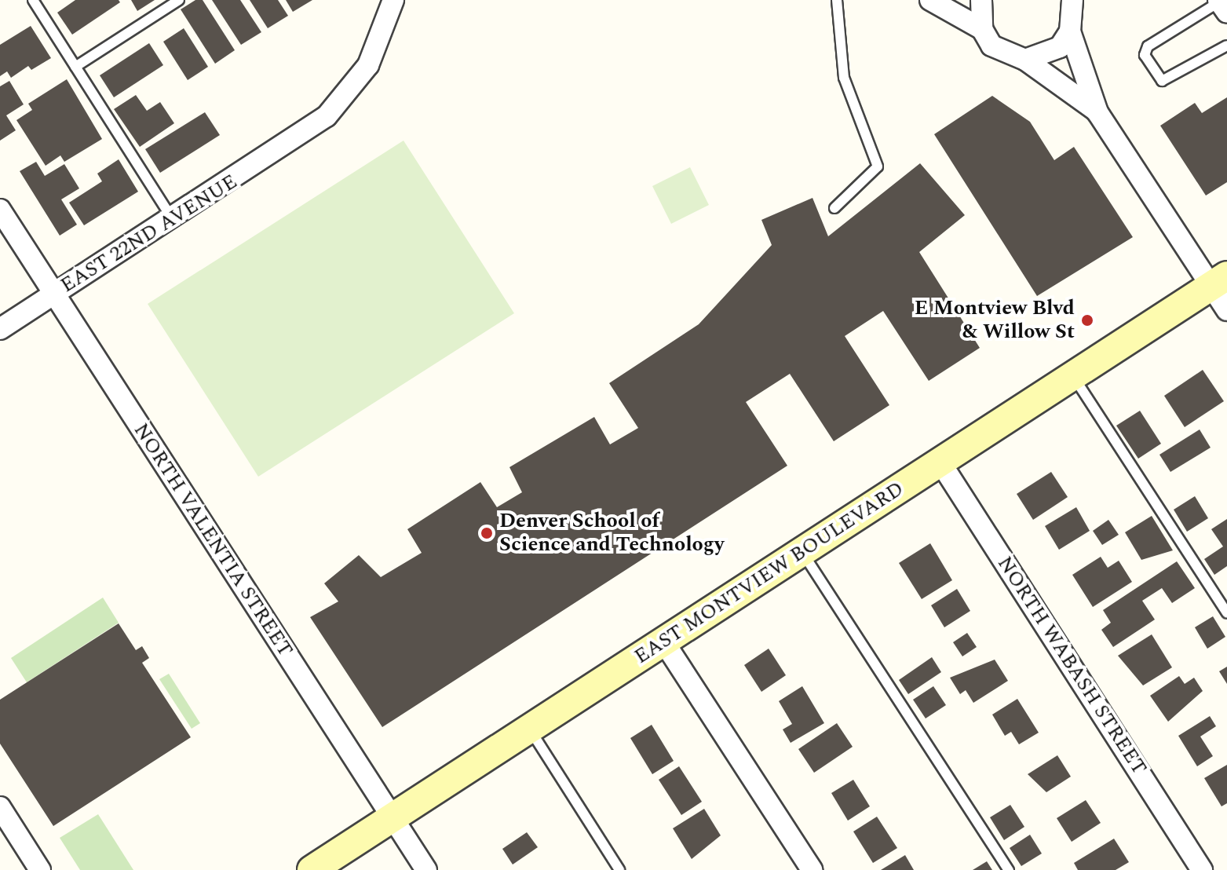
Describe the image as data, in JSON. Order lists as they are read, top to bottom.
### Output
{
  "streets": {
    "main road": ["EAST MONTVIEW BOULEVARD"],
    "street": ["EAST 22ND AVENUE", "NORTH VALENTIA STREET", "NORTH WABASH STREET"]
  },
  "crossings": [
    ["EAST 22ND AVENUE", "NORTH VALENTIA STREET"],
    ["NORTH VALENTIA STREET", "EAST MONTVIEW BOULEVARD"],
    ["EAST MONTVIEW BOULEVARD", "NORTH WABASH STREET"]
  ],
  "places": ["E Montview Blvd & Willow St", "Denver School of Science and Technology"]
}
